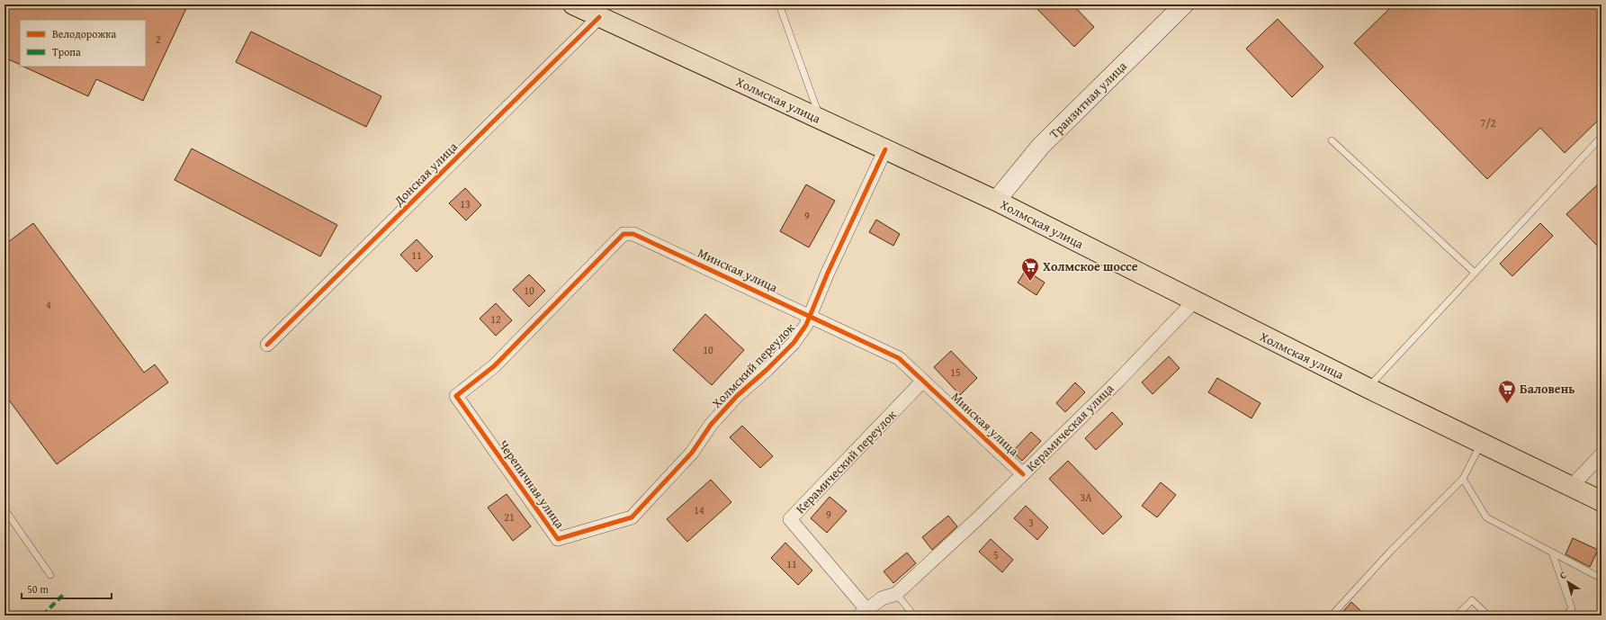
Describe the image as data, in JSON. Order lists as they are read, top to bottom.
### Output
{
  "streets": {
    "main road": ["Холмская улица", "Транзитная улица"],
    "street": [
      "Донская улица",
      "Минская улица",
      "Холмский переулок",
      "Керамическая улица",
      "Керамический переулок",
      "Черепичная улица"
    ]
  },
  "crossings": [
    ["Холмская улица", "Транзитная улица"],
    ["Холмская улица", "Донская улица"],
    ["Холмская улица", "Холмский переулок"],
    ["Холмская улица", "Керамическая улица"],
    ["Минская улица", "Холмский переулок"],
    ["Минская улица", "Керамическая улица"],
    ["Минская улица", "Керамический переулок"],
    ["Минская улица", "Черепичная улица"],
    ["Холмский переулок", "Черепичная улица"],
    ["Керамическая улица", "Керамический переулок"]
  ],
  "places": {
    "supermarket": ["Холмское шоссе", "Баловень"]
  },
  "house_numbers": [
    "2",
    "7/2",
    "13",
    "9",
    "11",
    "10",
    "4",
    "12",
    "10",
    "15",
    "3А",
    "14",
    "9",
    "21",
    "3",
    "5",
    "11"
  ],
  "legend": ["Велодорожка", "Тропа"],
  "scale_bar": "50 m",
  "north": "top left"
}
